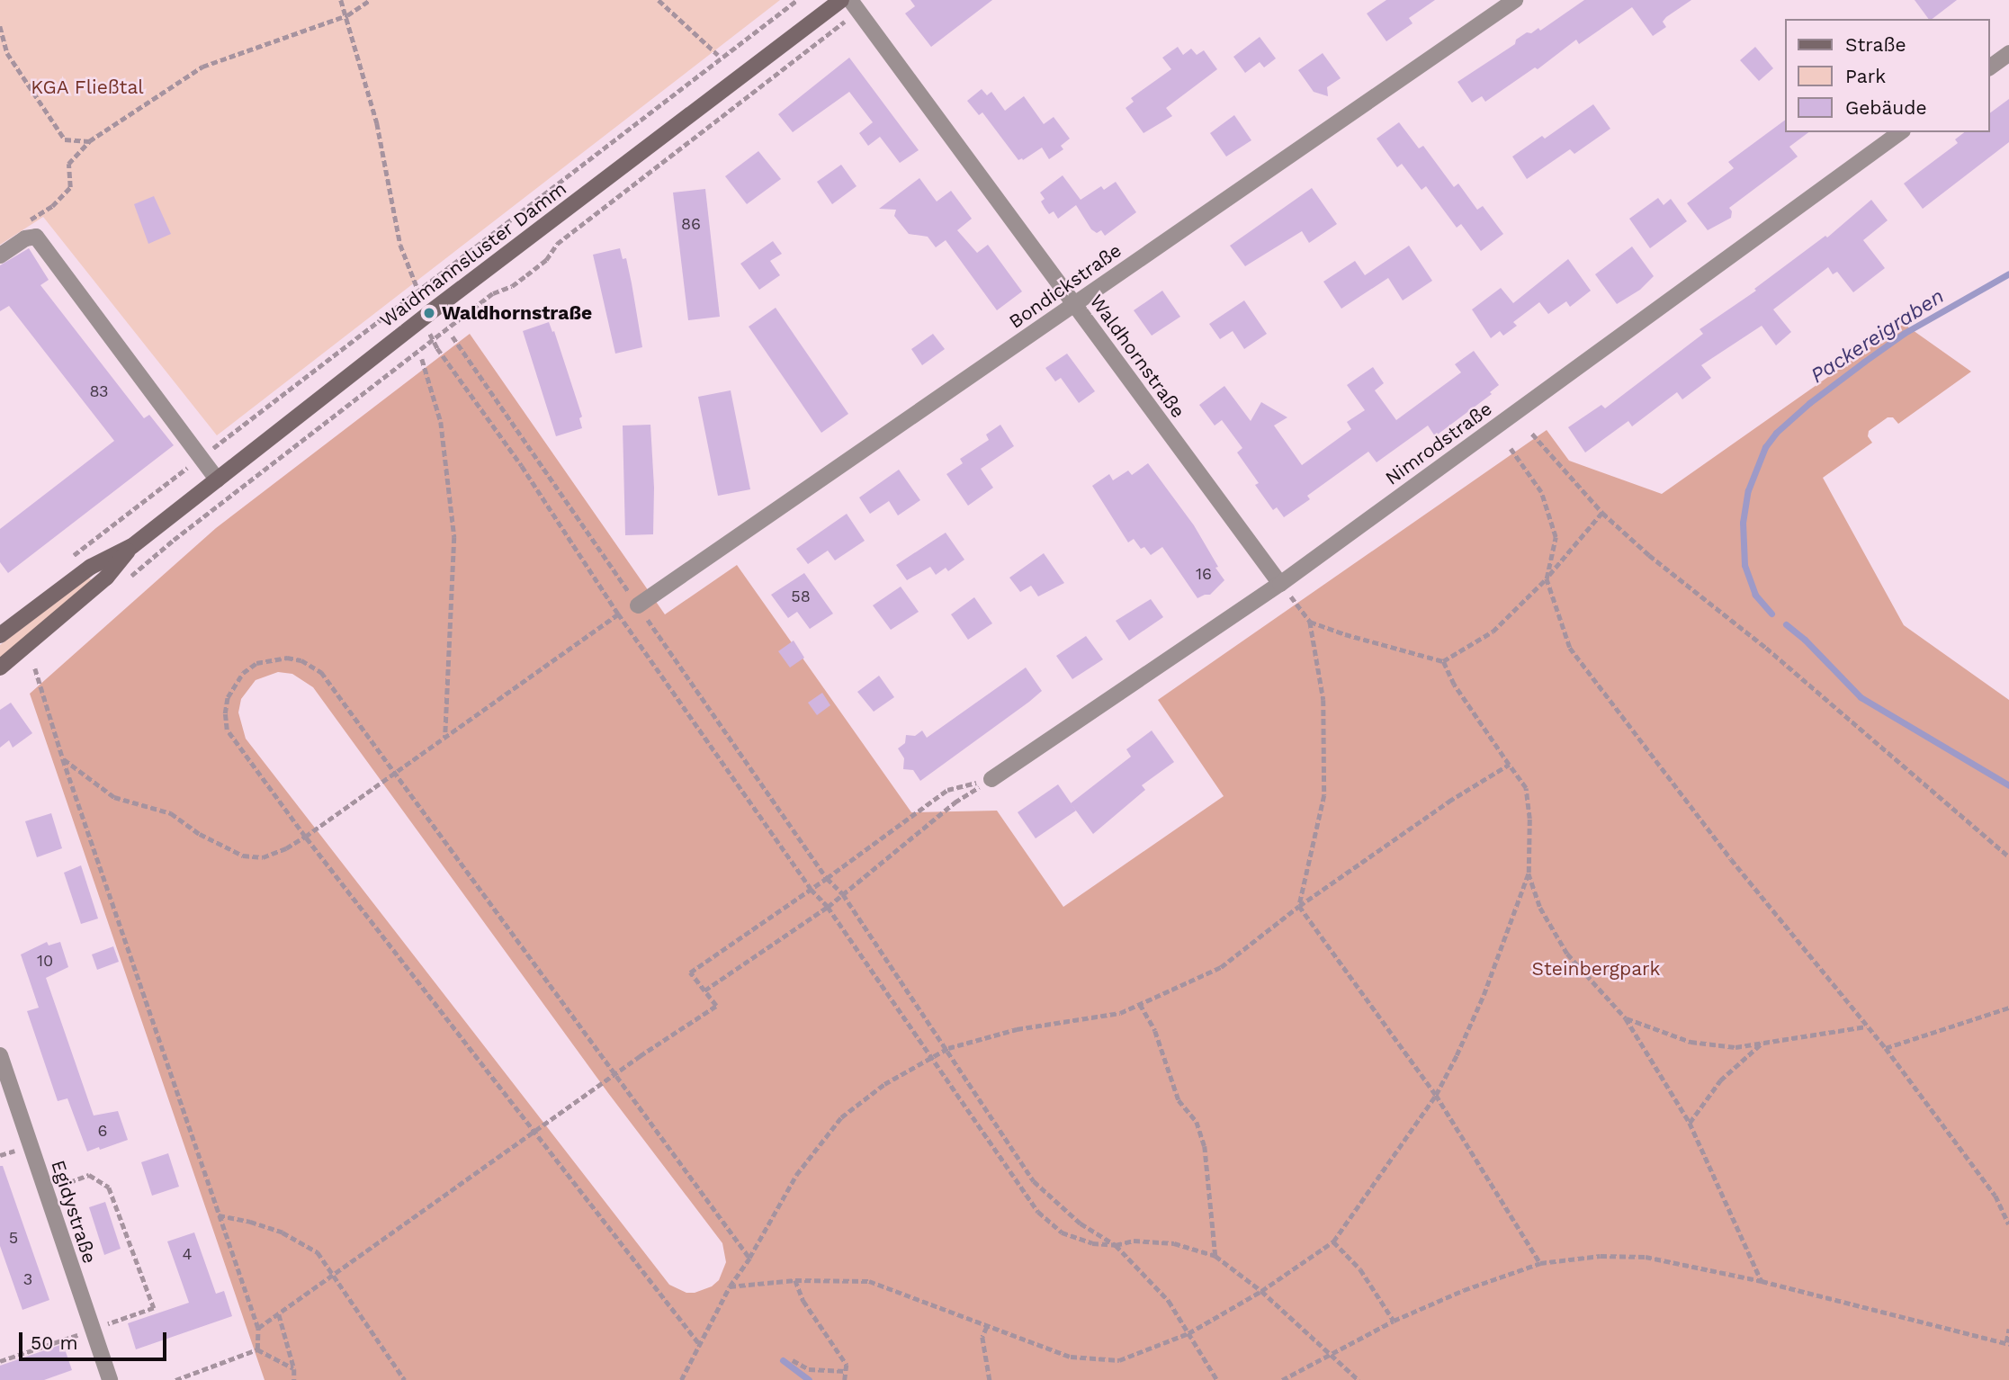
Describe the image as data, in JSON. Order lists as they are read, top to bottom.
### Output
{
  "streets": {
    "main road": ["Waidmannsluster Damm"],
    "street": [
      "Bondickstraße",
      "Waldhornstraße",
      "Nimrodstraße",
      "Egidystraße"
    ]
  },
  "crossings": [
    ["Bondickstraße", "Waldhornstraße"],
    ["Waldhornstraße", "Nimrodstraße"]
  ],
  "water": ["Packereigraben"],
  "parks": ["KGA Fließtal", "Steinbergpark"],
  "places": ["Waldhornstraße"],
  "house_numbers": [
    "86",
    "83",
    "16",
    "58",
    "10",
    "6",
    "5",
    "4",
    "3"
  ],
  "legend": ["Straße", "Park", "Gebäude"],
  "scale_bar": "50 m"
}
